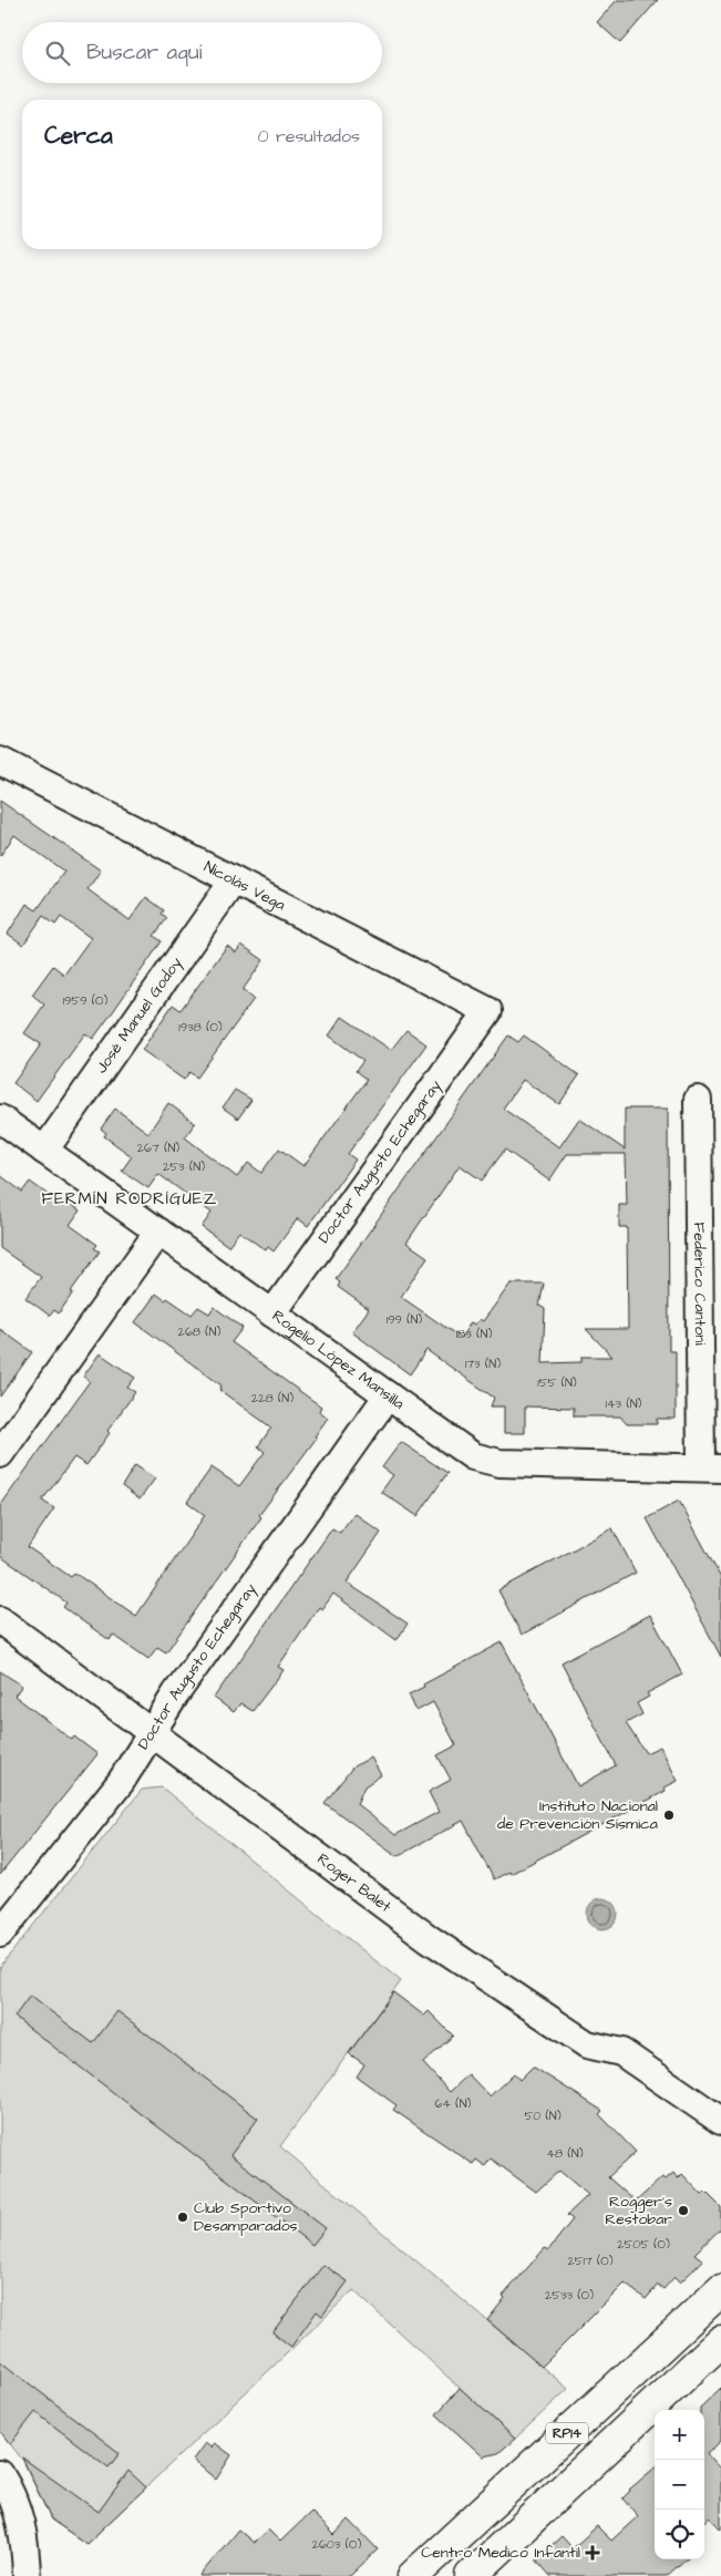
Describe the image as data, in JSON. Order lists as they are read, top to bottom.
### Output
{
  "streets": {
    "main road": ["RP14"],
    "street": [
      "Nicolás Vega",
      "José Manuel Godoy",
      "Doctor Augusto Echegaray",
      "Federico Cantoni",
      "Rogelio López Mansilla",
      "Roger Balet"
    ]
  },
  "crossings": [
    ["Nicolás Vega", "José Manuel Godoy"],
    ["Nicolás Vega", "Doctor Augusto Echegaray"],
    ["José Manuel Godoy", "Rogelio López Mansilla"],
    ["Doctor Augusto Echegaray", "Rogelio López Mansilla"],
    ["Doctor Augusto Echegaray", "Roger Balet"],
    ["Federico Cantoni", "Rogelio López Mansilla"]
  ],
  "districts": ["FERMÍN RODRÍGUEZ"],
  "places": {
    "other": ["Instituto Nacional de Prevención Sísmica", "Rogger's Restobar", "Club Sportivo Desamparados"],
    "health": ["Centro Medico Infantil"]
  },
  "house_numbers": [
    "1959 (O)",
    "1938 (O)",
    "267 (N)",
    "253 (N)",
    "199 (N)",
    "268 (N)",
    "183 (N)",
    "173 (N)",
    "155 (N)",
    "228 (N)",
    "143 (N)",
    "64 (N)",
    "50 (N)",
    "48 (N)",
    "2505 (O)",
    "2517 (O)",
    "2533 (O)",
    "2603 (O)"
  ],
  "page": {
    "search": "Buscar aquí",
    "heading": ["Cerca", "0 resultados"],
    "map_buttons": ["+", "−"]
  }
}
